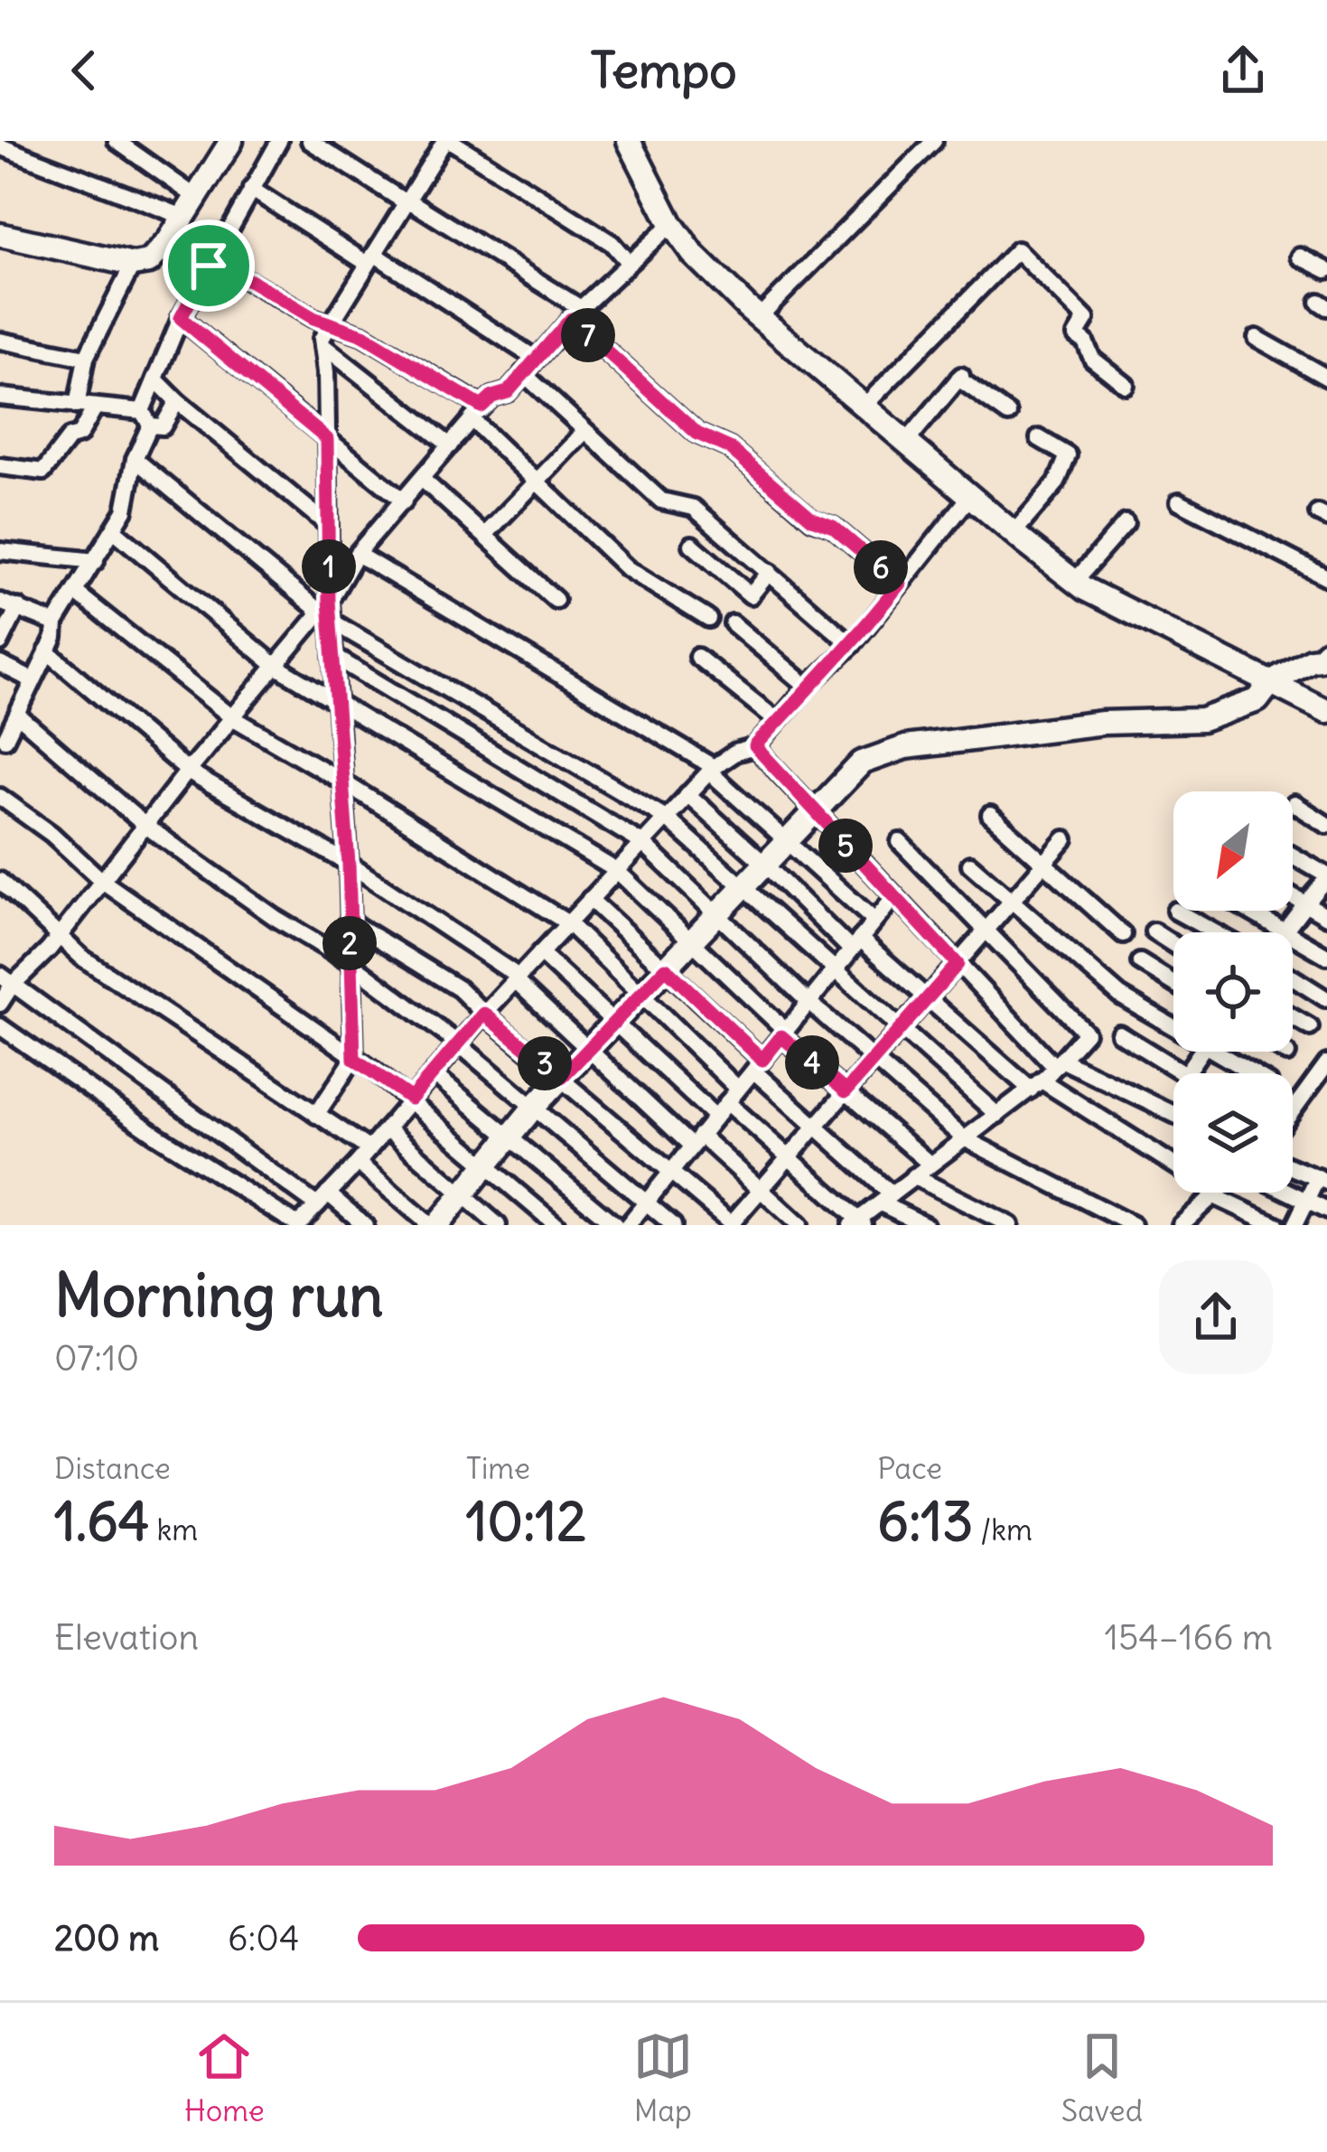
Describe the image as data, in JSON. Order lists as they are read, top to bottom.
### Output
{
  "north": "bottom left",
  "page": {
    "header": "Tempo",
    "pins": [
      "7",
      "1",
      "6",
      "5",
      "2",
      "4",
      "3"
    ],
    "heading": ["Morning run", "07:10"],
    "stats": [
      ["Distance", "1.64 km"],
      ["Time", "10:12"],
      ["Pace", "6:13 /km"]
    ],
    "chart": ["Elevation", "154–166 m"],
    "list": [
      {
        "name": "200 m",
        "note": "6:04"
      }
    ],
    "tabs": ["Home", "Map", "Saved"]
  }
}
